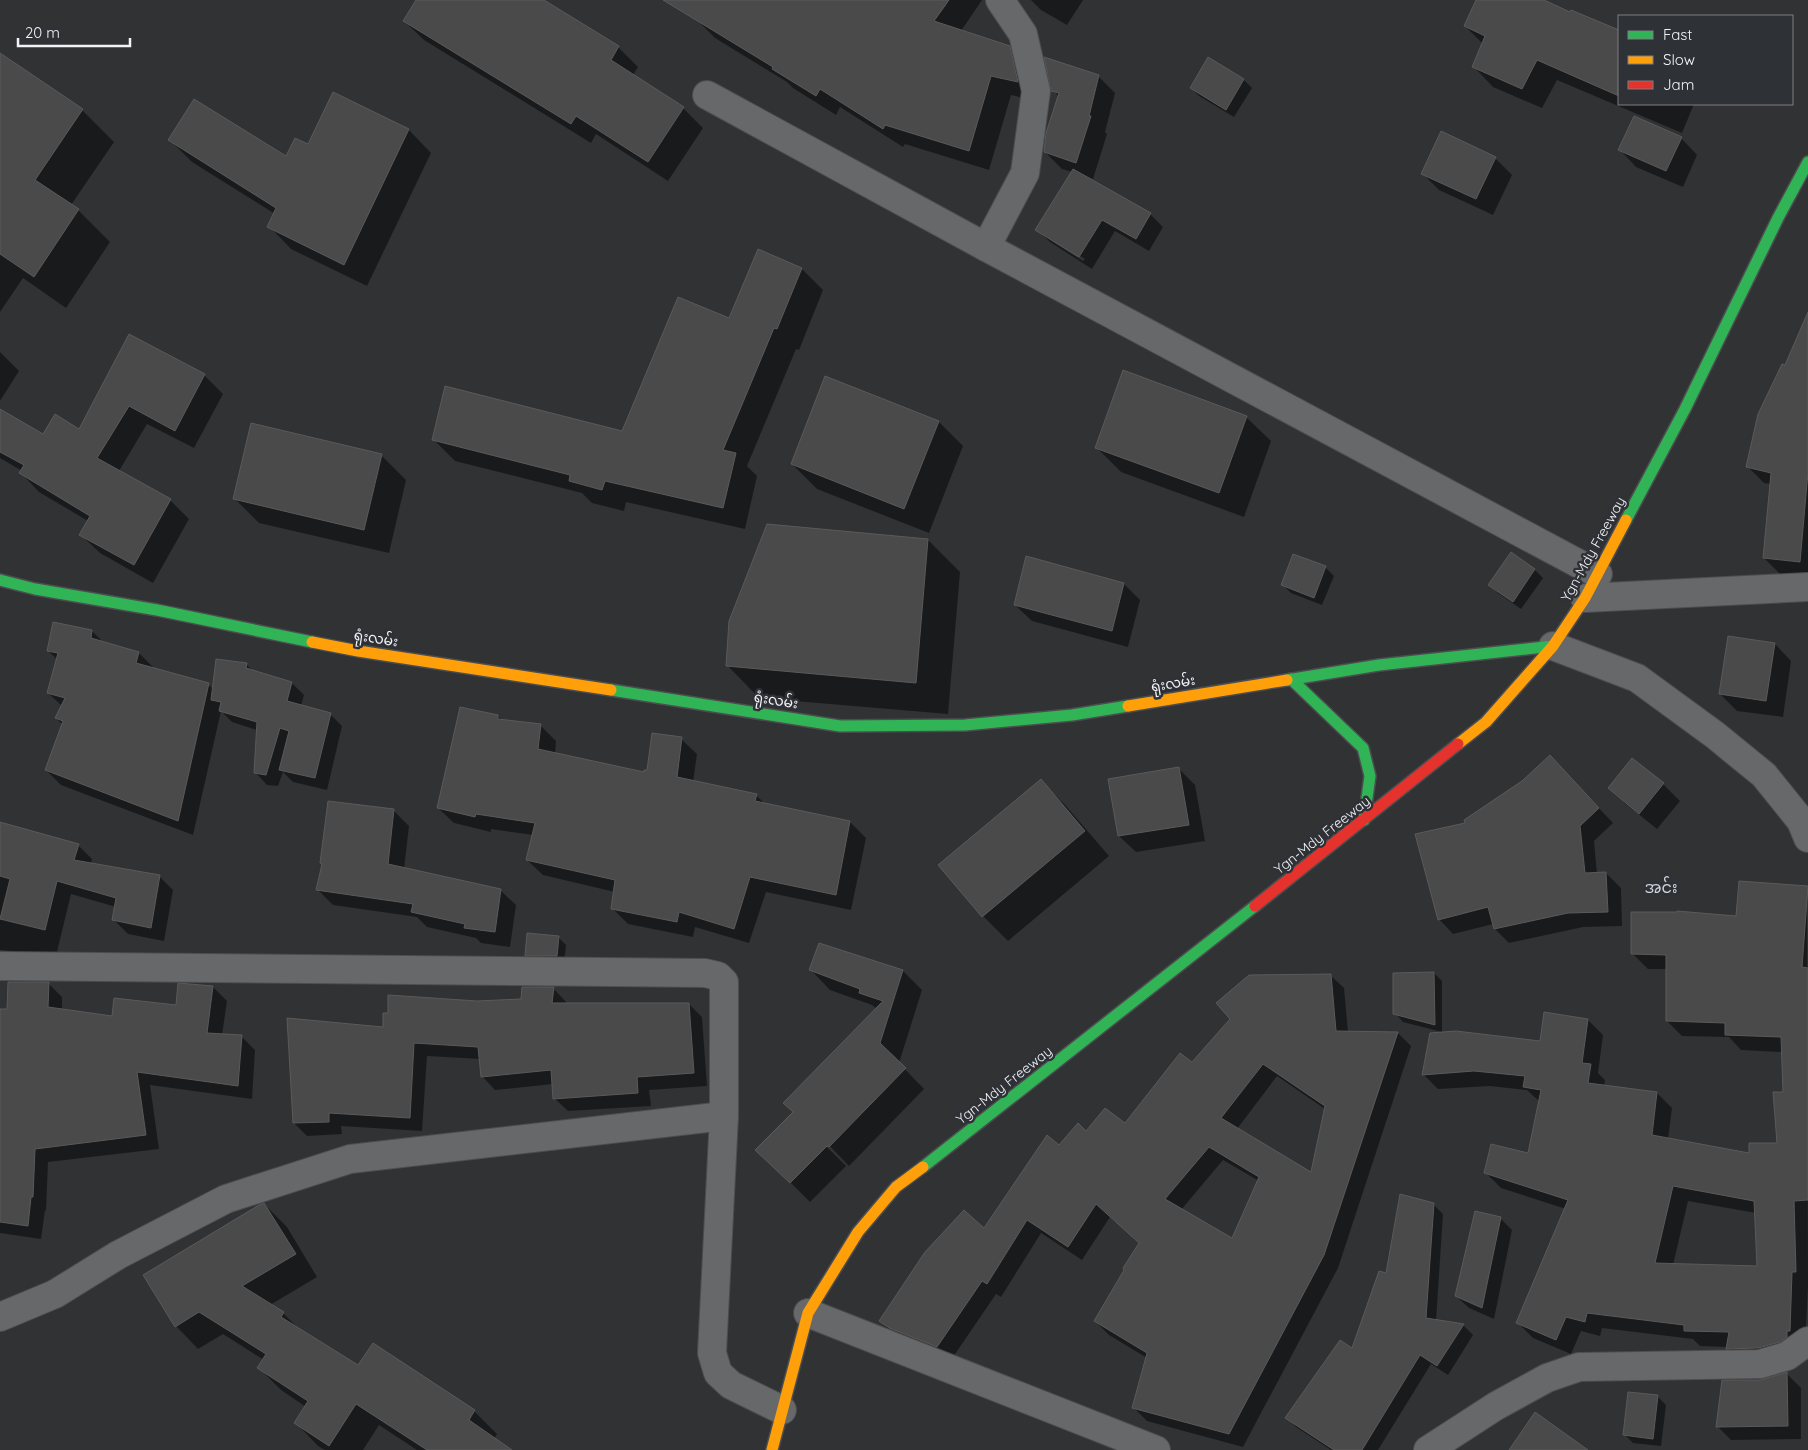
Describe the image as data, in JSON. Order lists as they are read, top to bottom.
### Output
{
  "streets": {
    "street": ["Ygn-Mdy Freeway", "ရုံးလမ်း"]
  },
  "crossings": [
    ["Ygn-Mdy Freeway", "ရုံးလမ်း"]
  ],
  "districts": ["အင်း"],
  "legend": ["Fast", "Slow", "Jam"],
  "scale_bar": "20 m"
}
